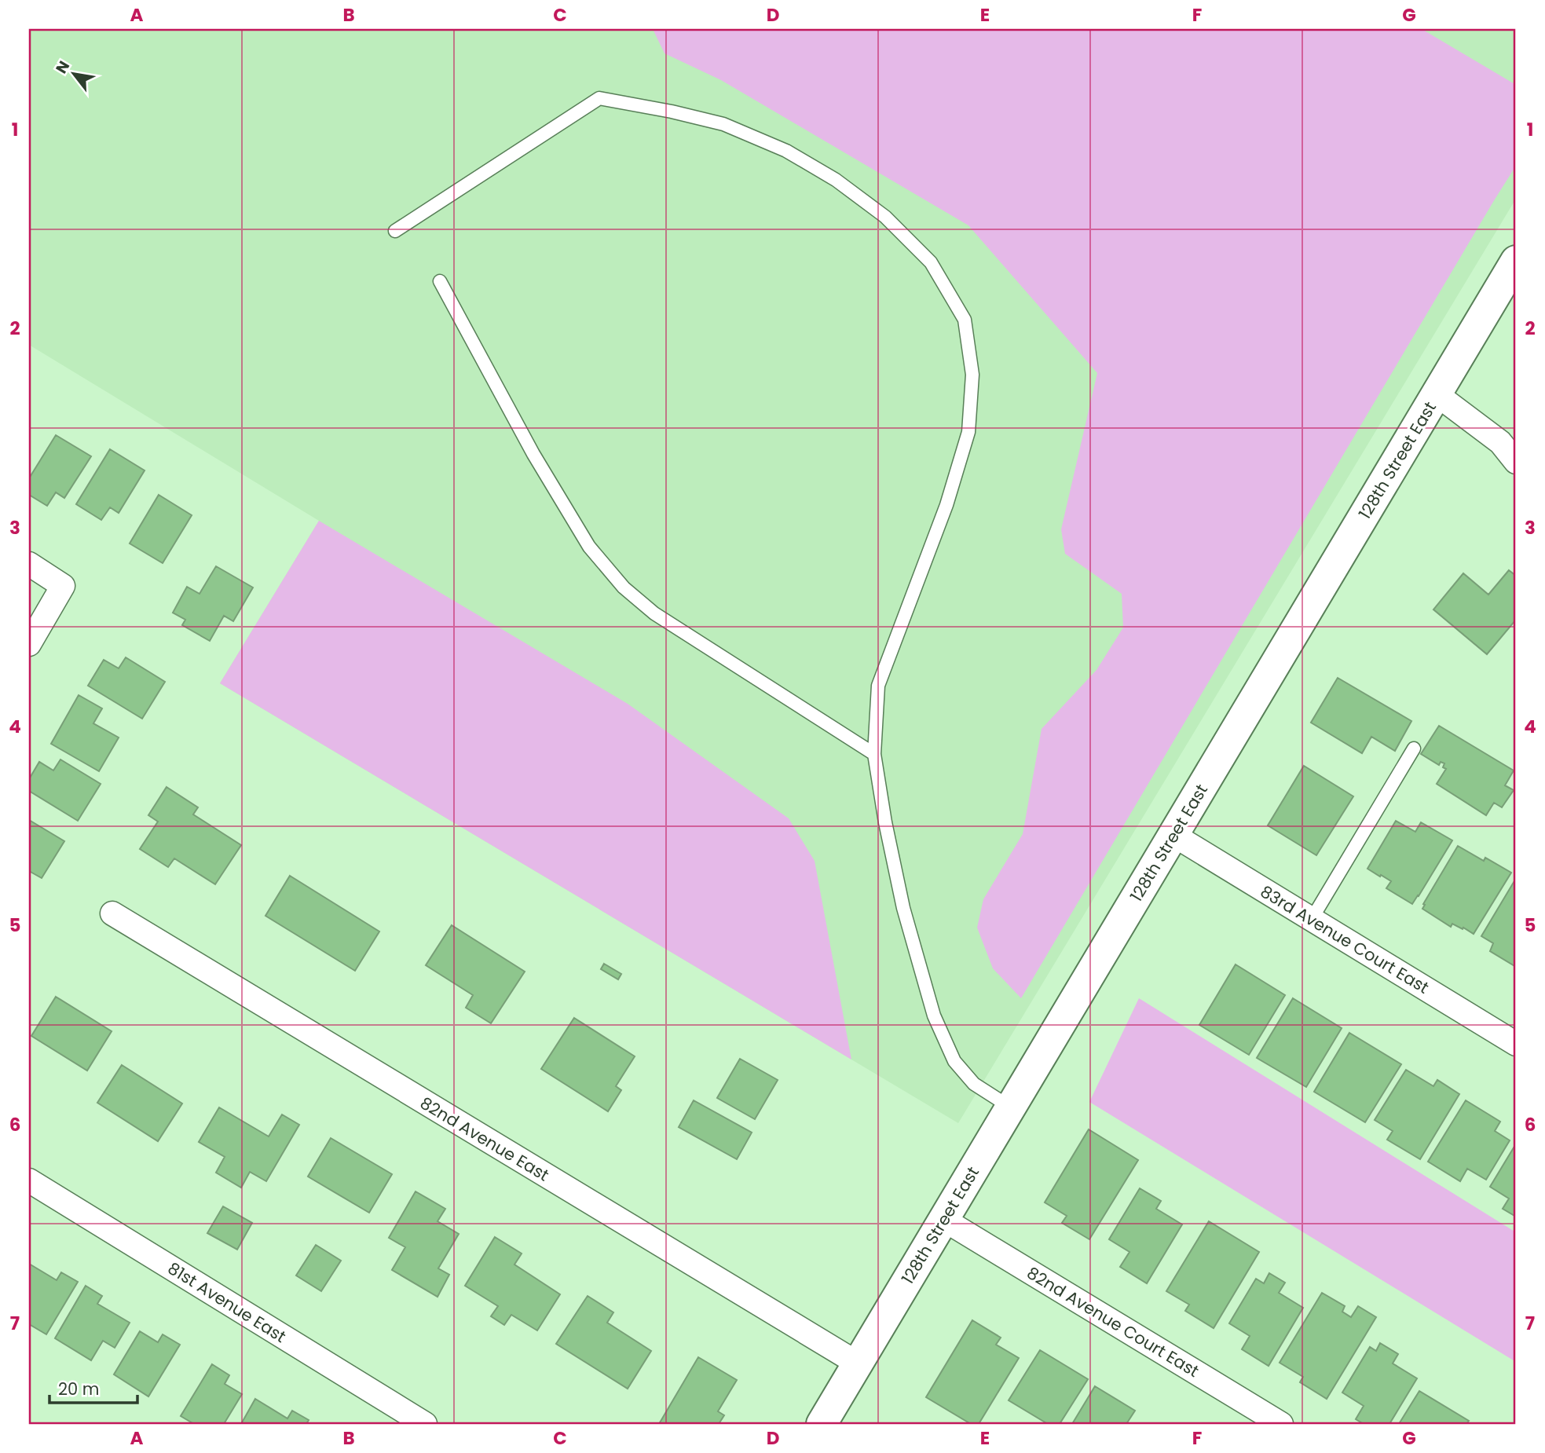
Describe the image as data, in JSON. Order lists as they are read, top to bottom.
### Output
{
  "streets": {
    "street": [
      "128th Street East",
      "83rd Avenue Court East",
      "82nd Avenue East",
      "81st Avenue East",
      "82nd Avenue Court East"
    ]
  },
  "crossings": [
    ["128th Street East", "83rd Avenue Court East"],
    ["128th Street East", "82nd Avenue East"],
    ["128th Street East", "82nd Avenue Court East"]
  ],
  "scale_bar": "20 m",
  "north": "top left",
  "grid": {
    "columns": [
      "A",
      "B",
      "C",
      "D",
      "E",
      "F",
      "G"
    ],
    "rows": [
      "1",
      "2",
      "3",
      "4",
      "5",
      "6",
      "7"
    ]
  }
}
